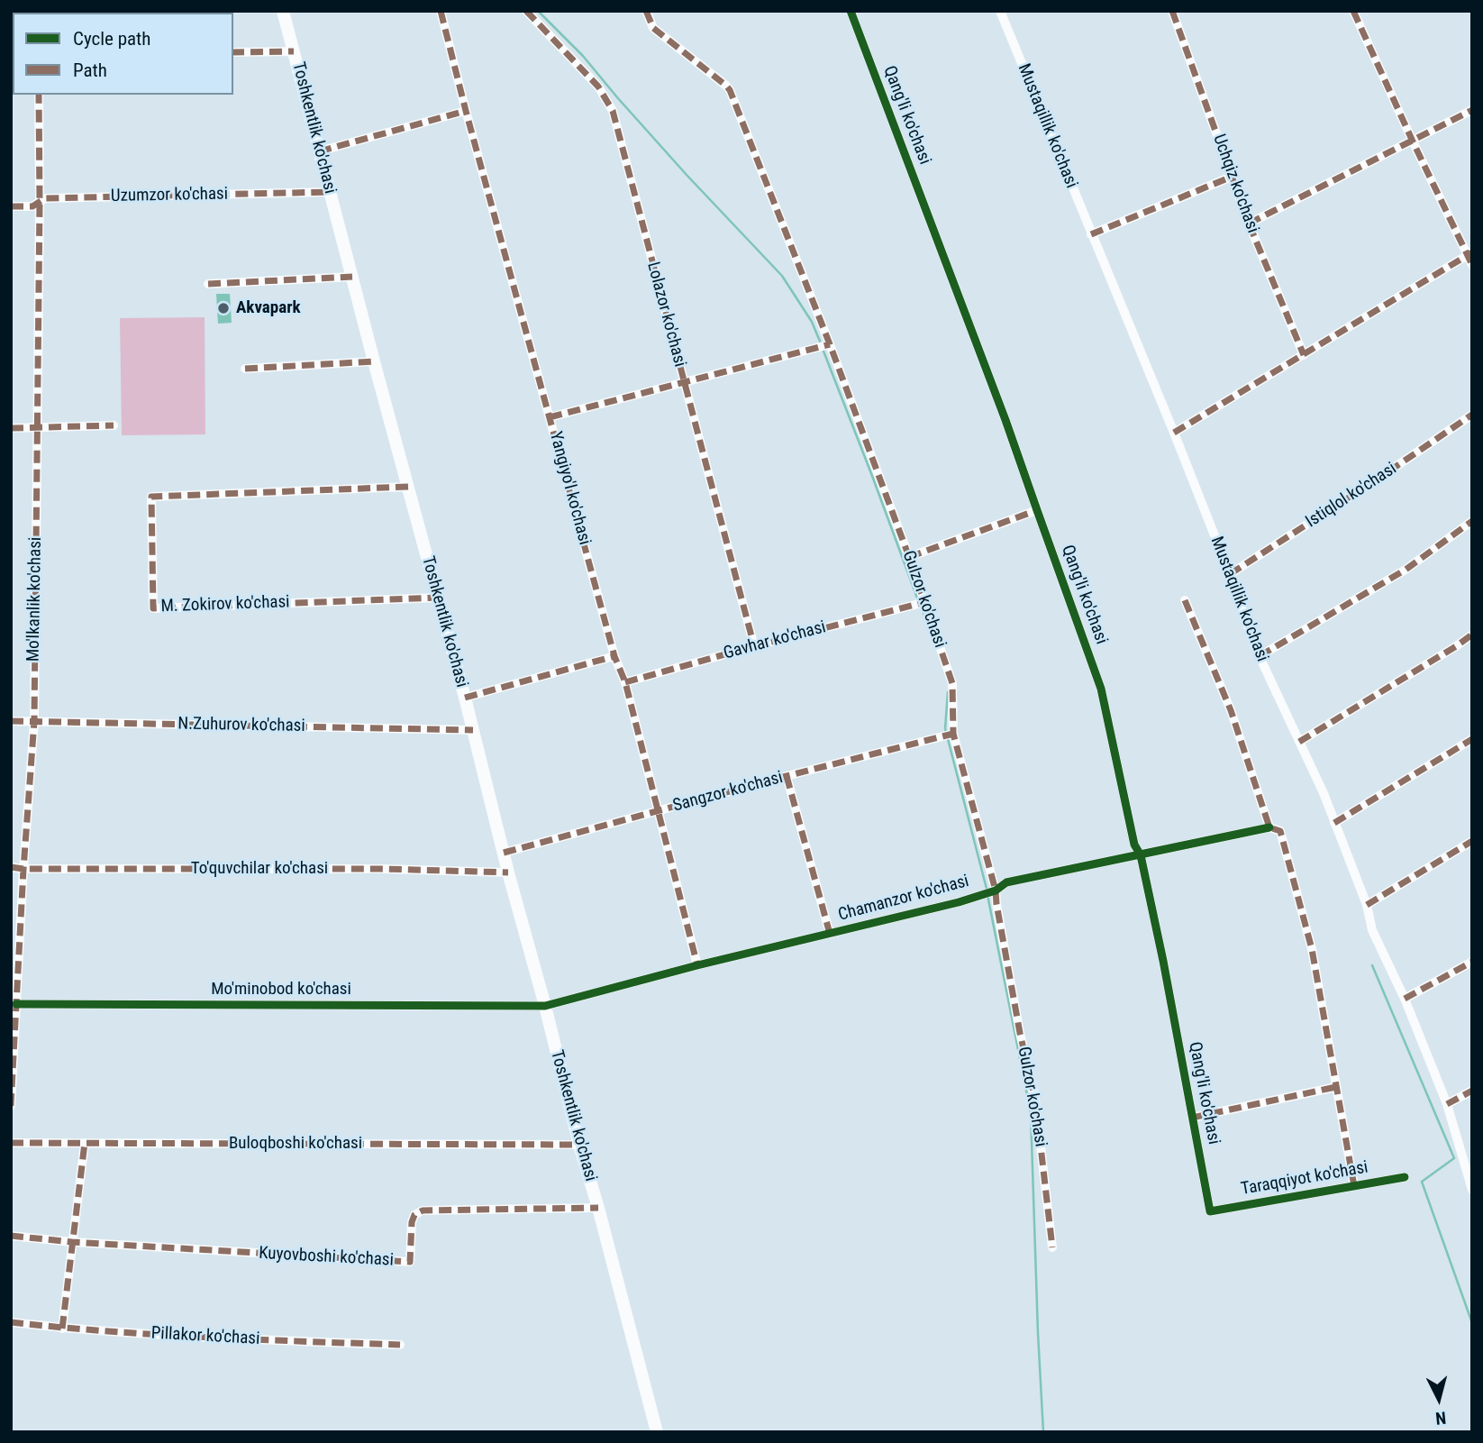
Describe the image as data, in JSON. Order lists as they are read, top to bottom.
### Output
{
  "streets": {
    "main road": ["Toshkentlik ko'chasi"],
    "street": [
      "Qang'li ko'chasi",
      "Mustaqillik ko'chasi",
      "Uchqiz ko'chasi",
      "Uzumzor ko'chasi",
      "Lolazor ko'chasi",
      "Yangiyo'l ko'chasi",
      "Istiqlol ko'chasi",
      "Mo'lkanlik ko'chasi",
      "Gulzor ko'chasi",
      "M. Zokirov ko'chasi",
      "Gavhar ko'chasi",
      "N.Zuhurov ko'chasi",
      "Sangzor ko'chasi",
      "To'quvchilar ko'chasi",
      "Chamanzor ko'chasi",
      "Mo'minobod ko'chasi",
      "Buloqboshi ko'chasi",
      "Taraqqiyot ko'chasi",
      "Kuyovboshi ko'chasi",
      "Pillakor ko'chasi"
    ]
  },
  "crossings": [
    ["Qang'li ko'chasi", "Chamanzor ko'chasi"],
    ["Qang'li ko'chasi", "Taraqqiyot ko'chasi"],
    ["Mustaqillik ko'chasi", "Istiqlol ko'chasi"],
    ["Toshkentlik ko'chasi", "Uzumzor ko'chasi"],
    ["Toshkentlik ko'chasi", "M. Zokirov ko'chasi"],
    ["Toshkentlik ko'chasi", "N.Zuhurov ko'chasi"],
    ["Toshkentlik ko'chasi", "Sangzor ko'chasi"],
    ["Toshkentlik ko'chasi", "To'quvchilar ko'chasi"],
    ["Toshkentlik ko'chasi", "Chamanzor ko'chasi"],
    ["Toshkentlik ko'chasi", "Mo'minobod ko'chasi"],
    ["Toshkentlik ko'chasi", "Buloqboshi ko'chasi"],
    ["Toshkentlik ko'chasi", "Kuyovboshi ko'chasi"],
    ["Uzumzor ko'chasi", "Mo'lkanlik ko'chasi"],
    ["Lolazor ko'chasi", "Gavhar ko'chasi"],
    ["Yangiyo'l ko'chasi", "Gavhar ko'chasi"],
    ["Yangiyo'l ko'chasi", "Sangzor ko'chasi"],
    ["Yangiyo'l ko'chasi", "Chamanzor ko'chasi"],
    ["Mo'lkanlik ko'chasi", "N.Zuhurov ko'chasi"],
    ["Mo'lkanlik ko'chasi", "To'quvchilar ko'chasi"],
    ["Mo'lkanlik ko'chasi", "Mo'minobod ko'chasi"],
    ["Gulzor ko'chasi", "Gavhar ko'chasi"],
    ["Gulzor ko'chasi", "Sangzor ko'chasi"],
    ["Gulzor ko'chasi", "Chamanzor ko'chasi"],
    ["Chamanzor ko'chasi", "Mo'minobod ko'chasi"]
  ],
  "places": ["Akvapark"],
  "legend": ["Cycle path", "Path"],
  "north": "bottom"
}
